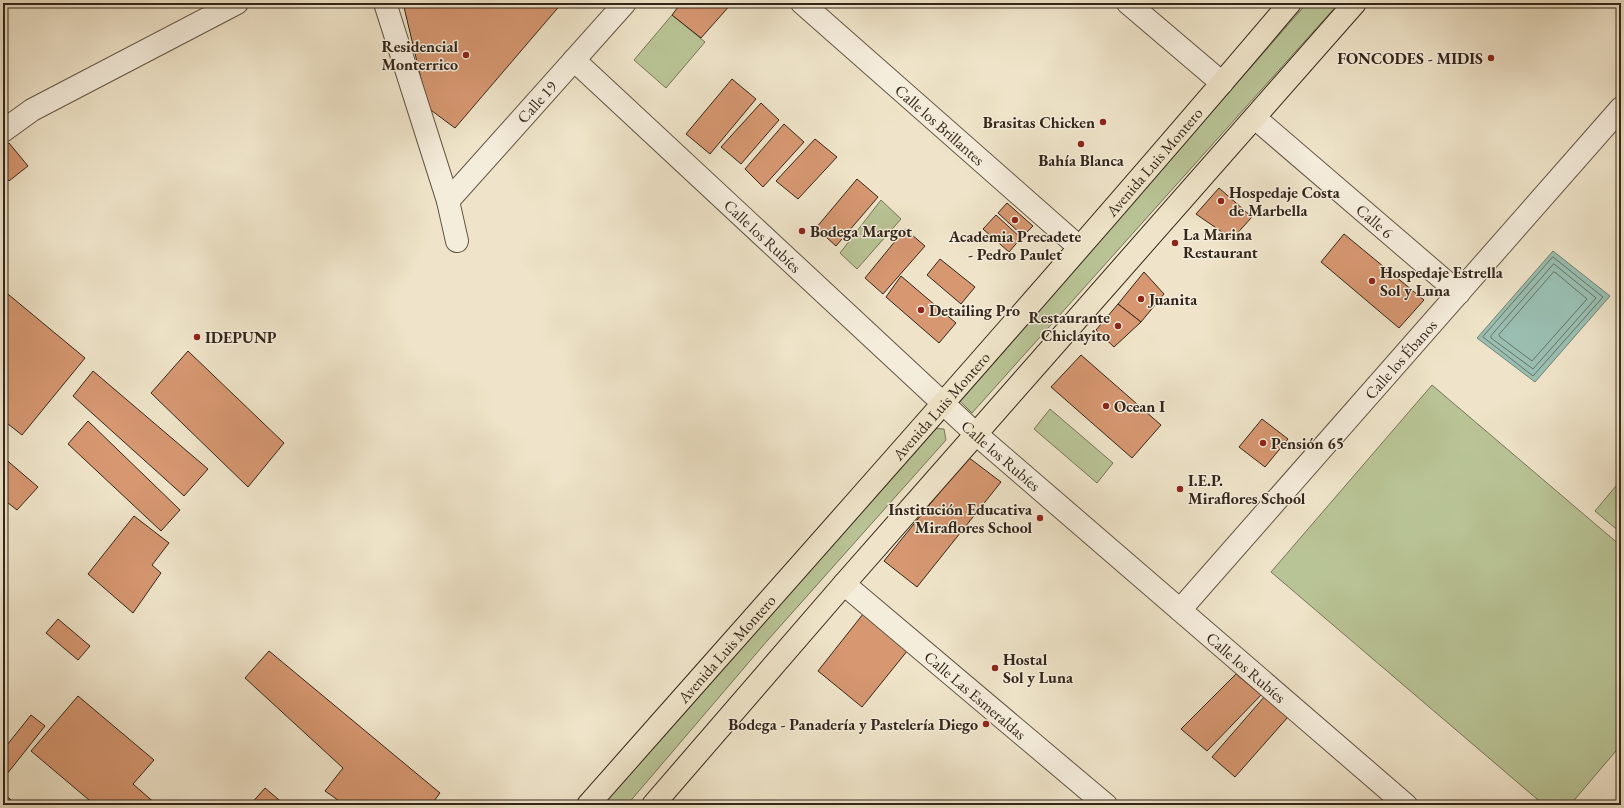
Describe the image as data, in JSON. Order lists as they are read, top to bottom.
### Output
{
  "streets": {
    "main road": ["Avenida Luis Montero"],
    "street": [
      "Calle 19",
      "Calle los Brillantes",
      "Calle 6",
      "Calle los Rubíes",
      "Calle los Ébanos",
      "Calle Las Esmeraldas"
    ]
  },
  "crossings": [
    ["Calle 19", "Calle los Rubíes"],
    ["Calle los Brillantes", "Avenida Luis Montero"],
    ["Avenida Luis Montero", "Calle los Rubíes"],
    ["Calle 6", "Calle los Ébanos"],
    ["Calle los Rubíes", "Calle los Ébanos"]
  ],
  "places": [
    "Residencial Monterrico",
    "FONCODES - MIDIS",
    "Brasitas Chicken",
    "Bahía Blanca",
    "Hospedaje Costa de Marbella",
    "Academia Precadete - Pedro Paulet",
    "Bodega Margot",
    "La Marina Restaurant",
    "Hospedaje Estrella Sol y Luna",
    "Juanita",
    "Detailing Pro",
    "Restaurante Chiclayito",
    "IDEPUNP",
    "Ocean I",
    "Pensión 65",
    "I.E.P. Miraflores School",
    "Institución Educativa Miraflores School",
    "Hostal Sol y Luna",
    "Bodega - Panadería y Pastelería Diego"
  ]
}
